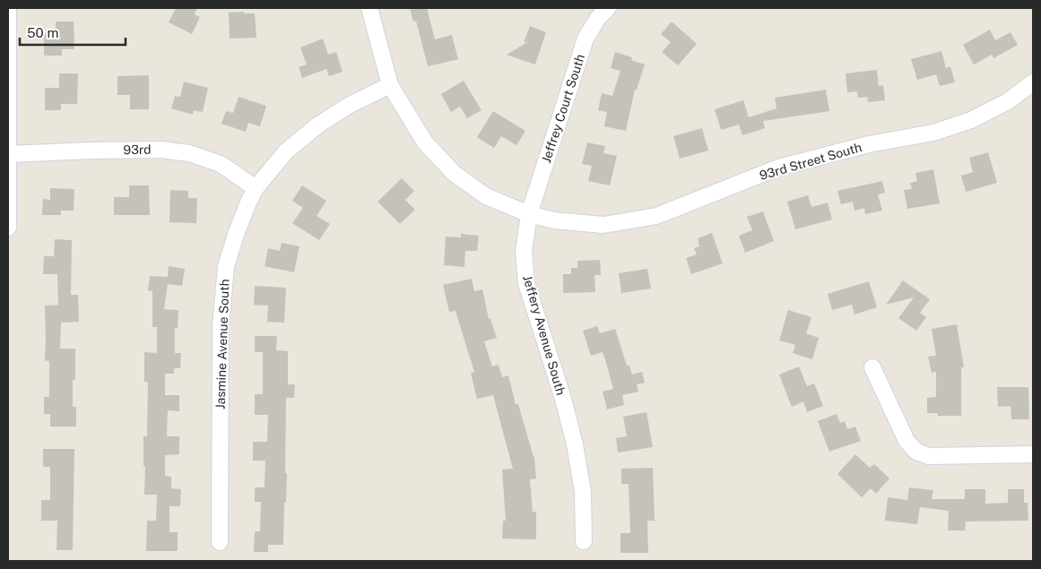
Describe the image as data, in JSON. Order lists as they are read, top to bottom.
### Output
{
  "streets": {
    "street": [
      "Jeffrey Court South",
      "93rd",
      "93rd Street South",
      "Jeffery Avenue South",
      "Jasmine Avenue South"
    ]
  },
  "crossings": [
    ["Jeffrey Court South", "93rd Street South"],
    ["Jeffrey Court South", "Jeffery Avenue South"],
    ["93rd", "Jasmine Avenue South"],
    ["93rd Street South", "Jeffery Avenue South"]
  ],
  "scale_bar": "50 m"
}
